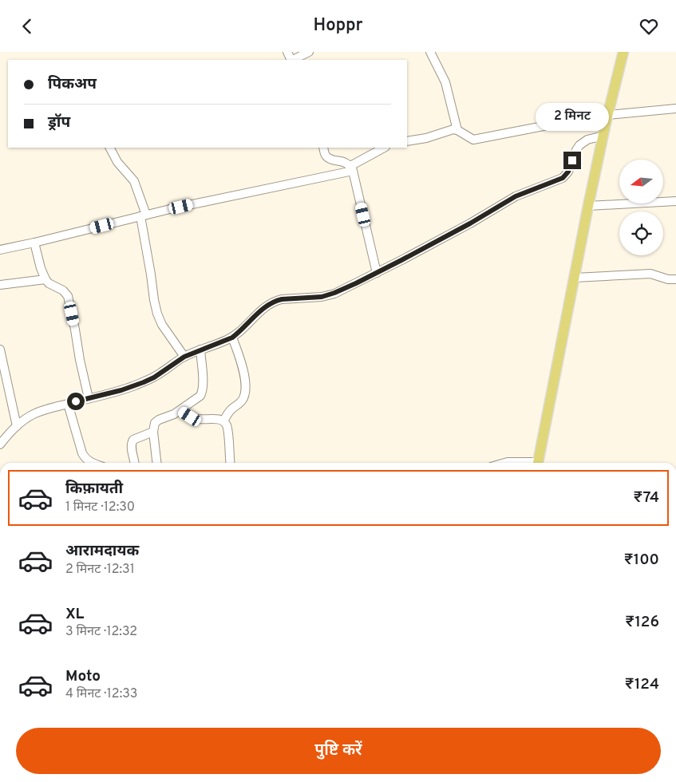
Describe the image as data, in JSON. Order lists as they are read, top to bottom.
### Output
{
  "north": "left",
  "page": {
    "header": "Hoppr",
    "banner": ["पिकअप", "ड्रॉप"],
    "bubble": "2 मिनट",
    "list": [
      {
        "name": "किफ़ायती",
        "note": "1 मिनट · 12:30",
        "value": "₹74"
      },
      {
        "name": "आरामदायक",
        "note": "2 मिनट · 12:31",
        "value": "₹100"
      },
      {
        "name": "XL",
        "note": "3 मिनट · 12:32",
        "value": "₹126"
      },
      {
        "name": "Moto",
        "note": "4 मिनट · 12:33",
        "value": "₹124"
      }
    ],
    "buttons": "पुष्टि करें"
  }
}
